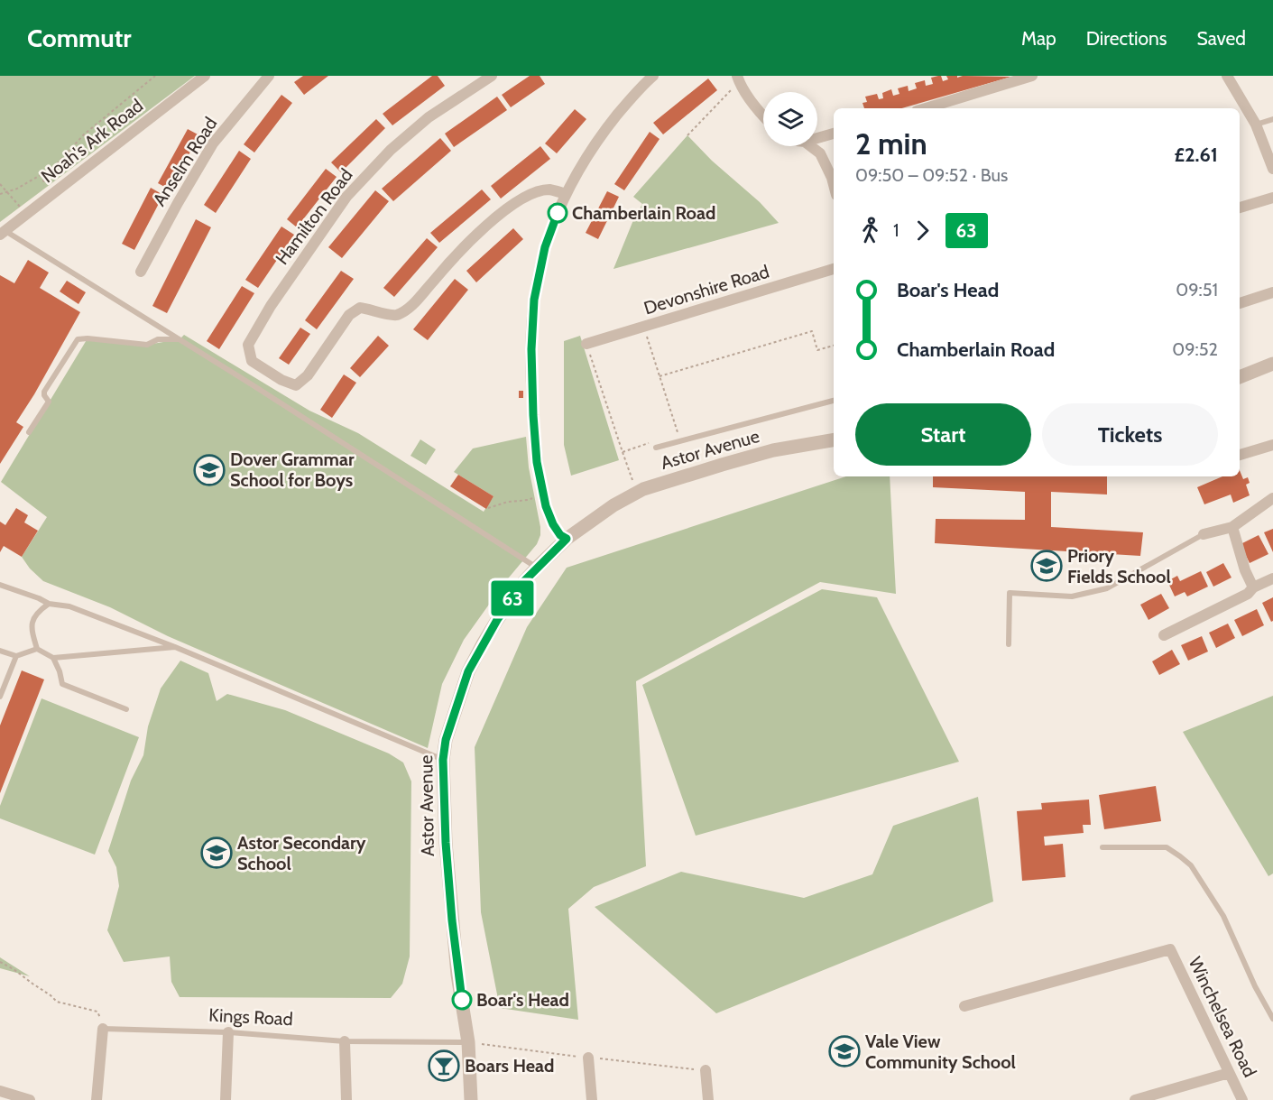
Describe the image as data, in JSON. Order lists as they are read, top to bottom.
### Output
{
  "streets": {
    "street": [
      "Noah's Ark Road",
      "Anselm Road",
      "Hamilton Road",
      "Devonshire Road",
      "Astor Avenue",
      "Kings Road",
      "Winchelsea Road"
    ]
  },
  "crossings": [
    ["Astor Avenue", "Kings Road"]
  ],
  "places": {
    "other": ["Chamberlain Road", "Boar's Head"],
    "school or university": [
      "Dover Grammar School for Boys",
      "Priory Fields School",
      "Astor Secondary School",
      "Vale View Community School"
    ],
    "bar": ["Boars Head"]
  },
  "lines": ["bus line 63"],
  "page": {
    "header": "Commutr",
    "nav": ["Map", "Directions", "Saved"],
    "on_map": "63",
    "heading": ["2 min", "09:50 – 09:52 · Bus", "£2.61"],
    "legs": ["1", "63"],
    "list": [
      {
        "name": "Boar's Head",
        "value": "09:51"
      },
      {
        "name": "Chamberlain Road",
        "value": "09:52"
      }
    ],
    "buttons": ["Start", "Tickets"]
  }
}
